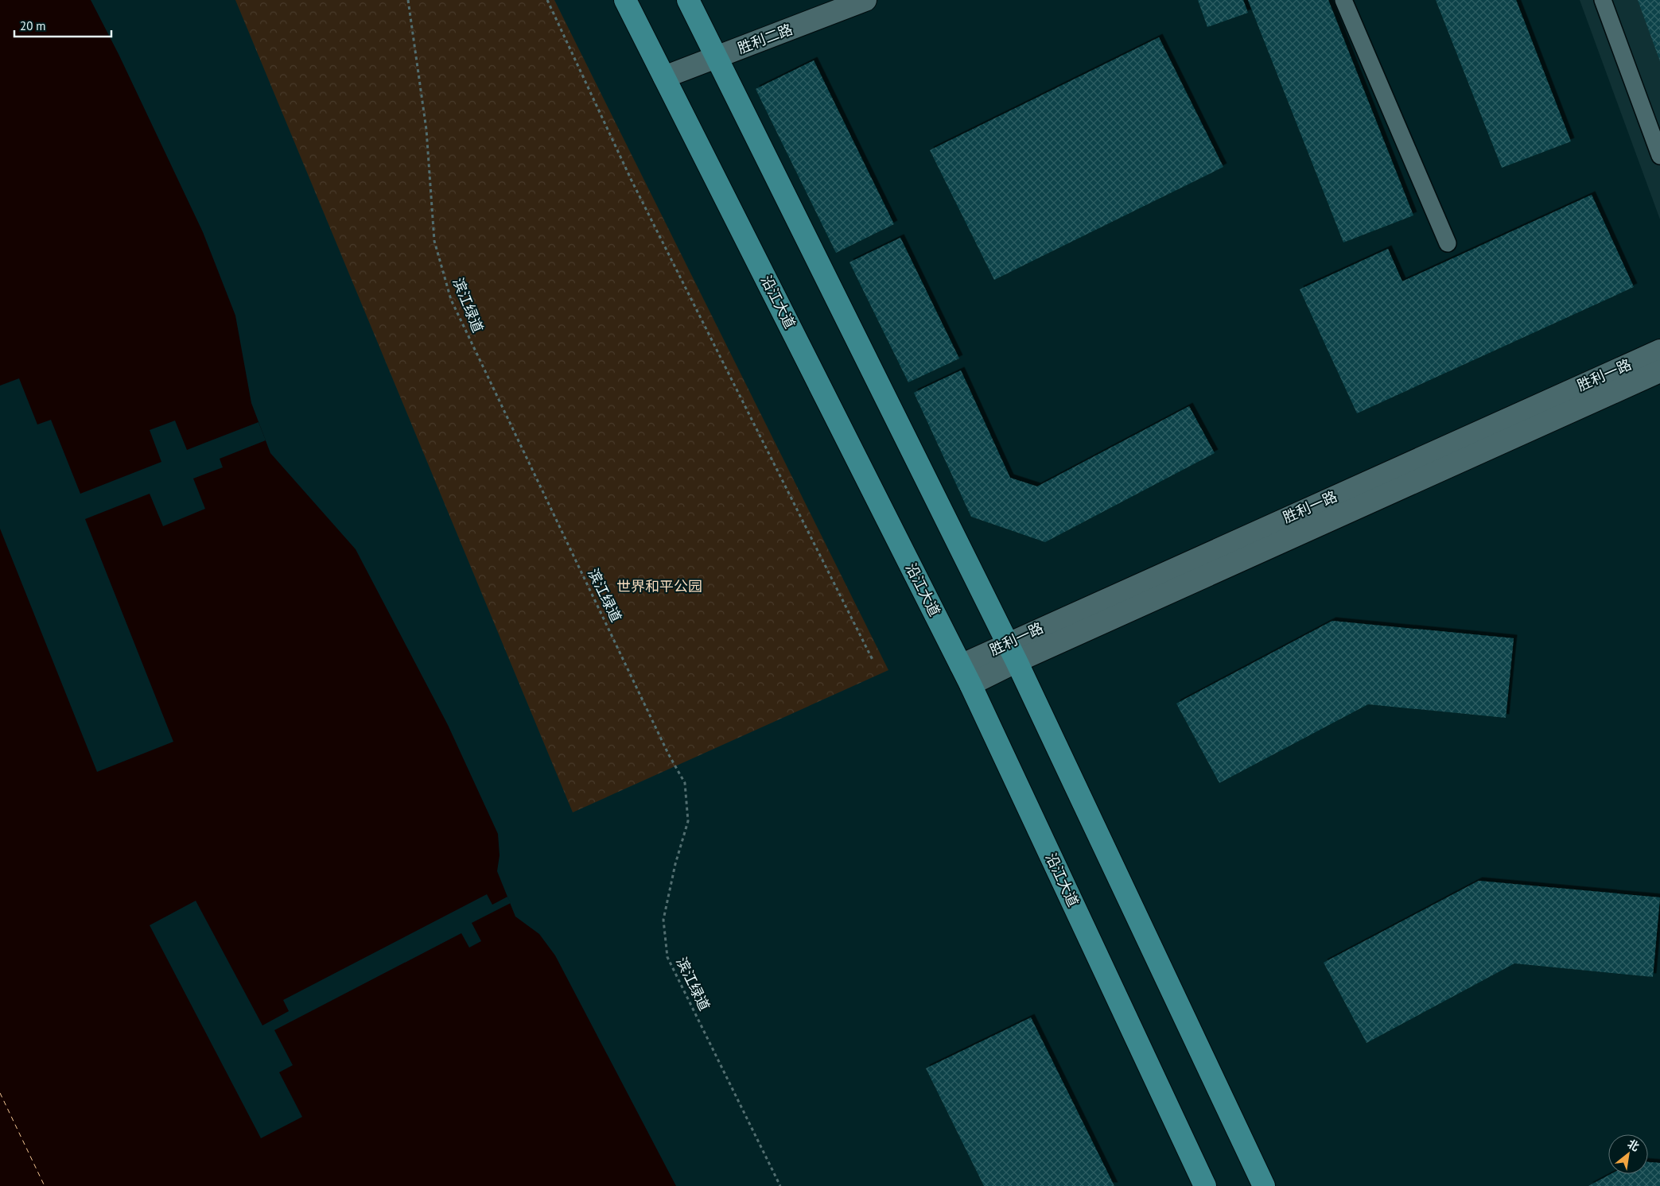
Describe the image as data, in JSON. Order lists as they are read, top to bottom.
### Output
{
  "streets": {
    "main road": ["沿江大道"],
    "street": ["胜利二路", "胜利一路"],
    "path": ["滨江绿道"]
  },
  "crossings": [
    ["胜利二路", "沿江大道"],
    ["沿江大道", "胜利一路"]
  ],
  "parks": ["世界和平公园"],
  "scale_bar": "20 m",
  "north": "top right"
}
